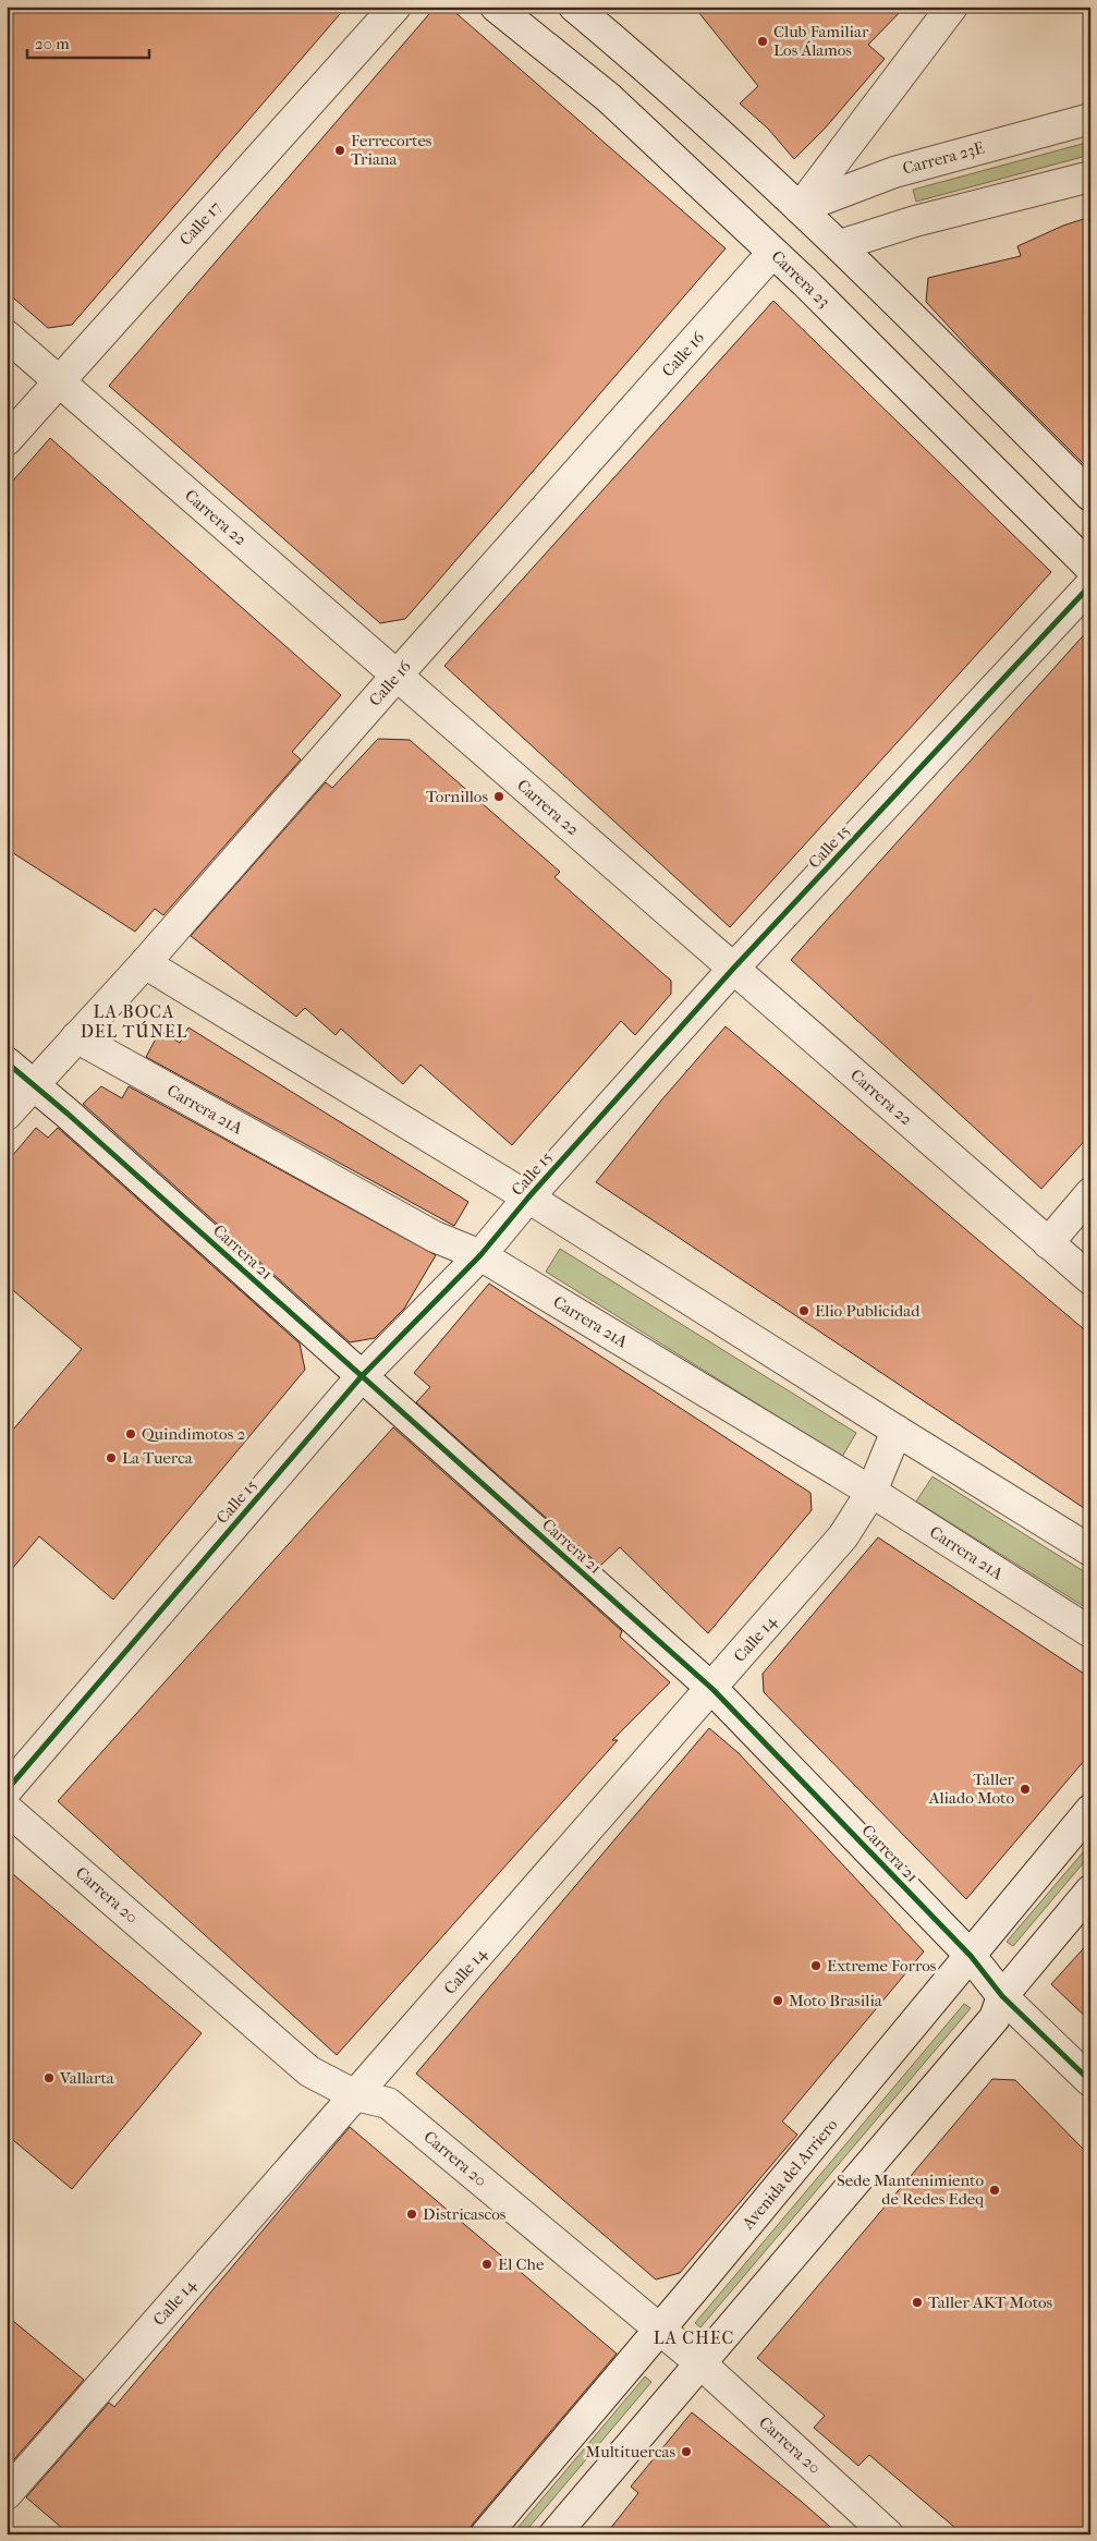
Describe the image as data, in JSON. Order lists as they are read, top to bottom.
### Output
{
  "streets": {
    "street": [
      "Carrera 23E",
      "Calle 17",
      "Carrera 23",
      "Calle 16",
      "Carrera 22",
      "Calle 15",
      "Carrera 21A",
      "Carrera 21",
      "Calle 14",
      "Carrera 20",
      "Avenida del Arriero"
    ]
  },
  "crossings": [
    ["Calle 17", "Carrera 22"],
    ["Carrera 23", "Calle 16"],
    ["Calle 16", "Carrera 22"],
    ["Calle 16", "Carrera 21A"],
    ["Calle 16", "Carrera 21"],
    ["Carrera 22", "Calle 15"],
    ["Calle 15", "Carrera 21A"],
    ["Calle 15", "Carrera 21"],
    ["Carrera 21A", "Calle 14"],
    ["Carrera 21", "Calle 14"],
    ["Carrera 21", "Avenida del Arriero"],
    ["Calle 14", "Carrera 20"],
    ["Carrera 20", "Avenida del Arriero"]
  ],
  "districts": ["LA BOCA DEL TÚNEL", "LA CHEC"],
  "places": [
    "Club Familiar Los Álamos",
    "Ferrecortes Triana",
    "Tornillos",
    "Elio Publicidad",
    "Quindimotos 2",
    "La Tuerca",
    "Taller Aliado Moto",
    "Extreme Forros",
    "Moto Brasilia",
    "Vallarta",
    "Sede Mantenimiento de Redes Edeq",
    "Districascos",
    "El Che",
    "Taller AKT Motos",
    "Multituercas"
  ],
  "scale_bar": "20 m"
}
